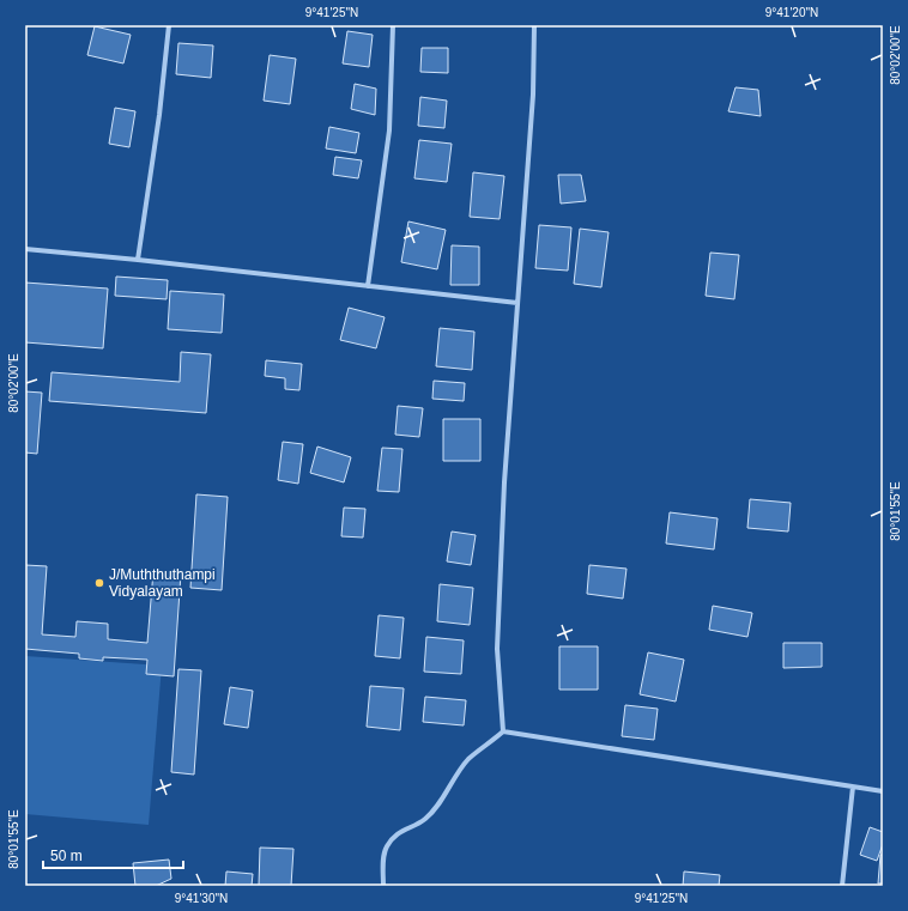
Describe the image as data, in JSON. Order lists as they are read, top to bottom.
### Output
{
  "places": ["J/Muththuthampi Vidyalayam"],
  "scale_bar": "50 m",
  "coordinates": [
    "9°41'25\"N",
    "9°41'20\"N",
    "80°02'00\"E",
    "80°01'55\"E",
    "9°41'30\"N"
  ]
}
